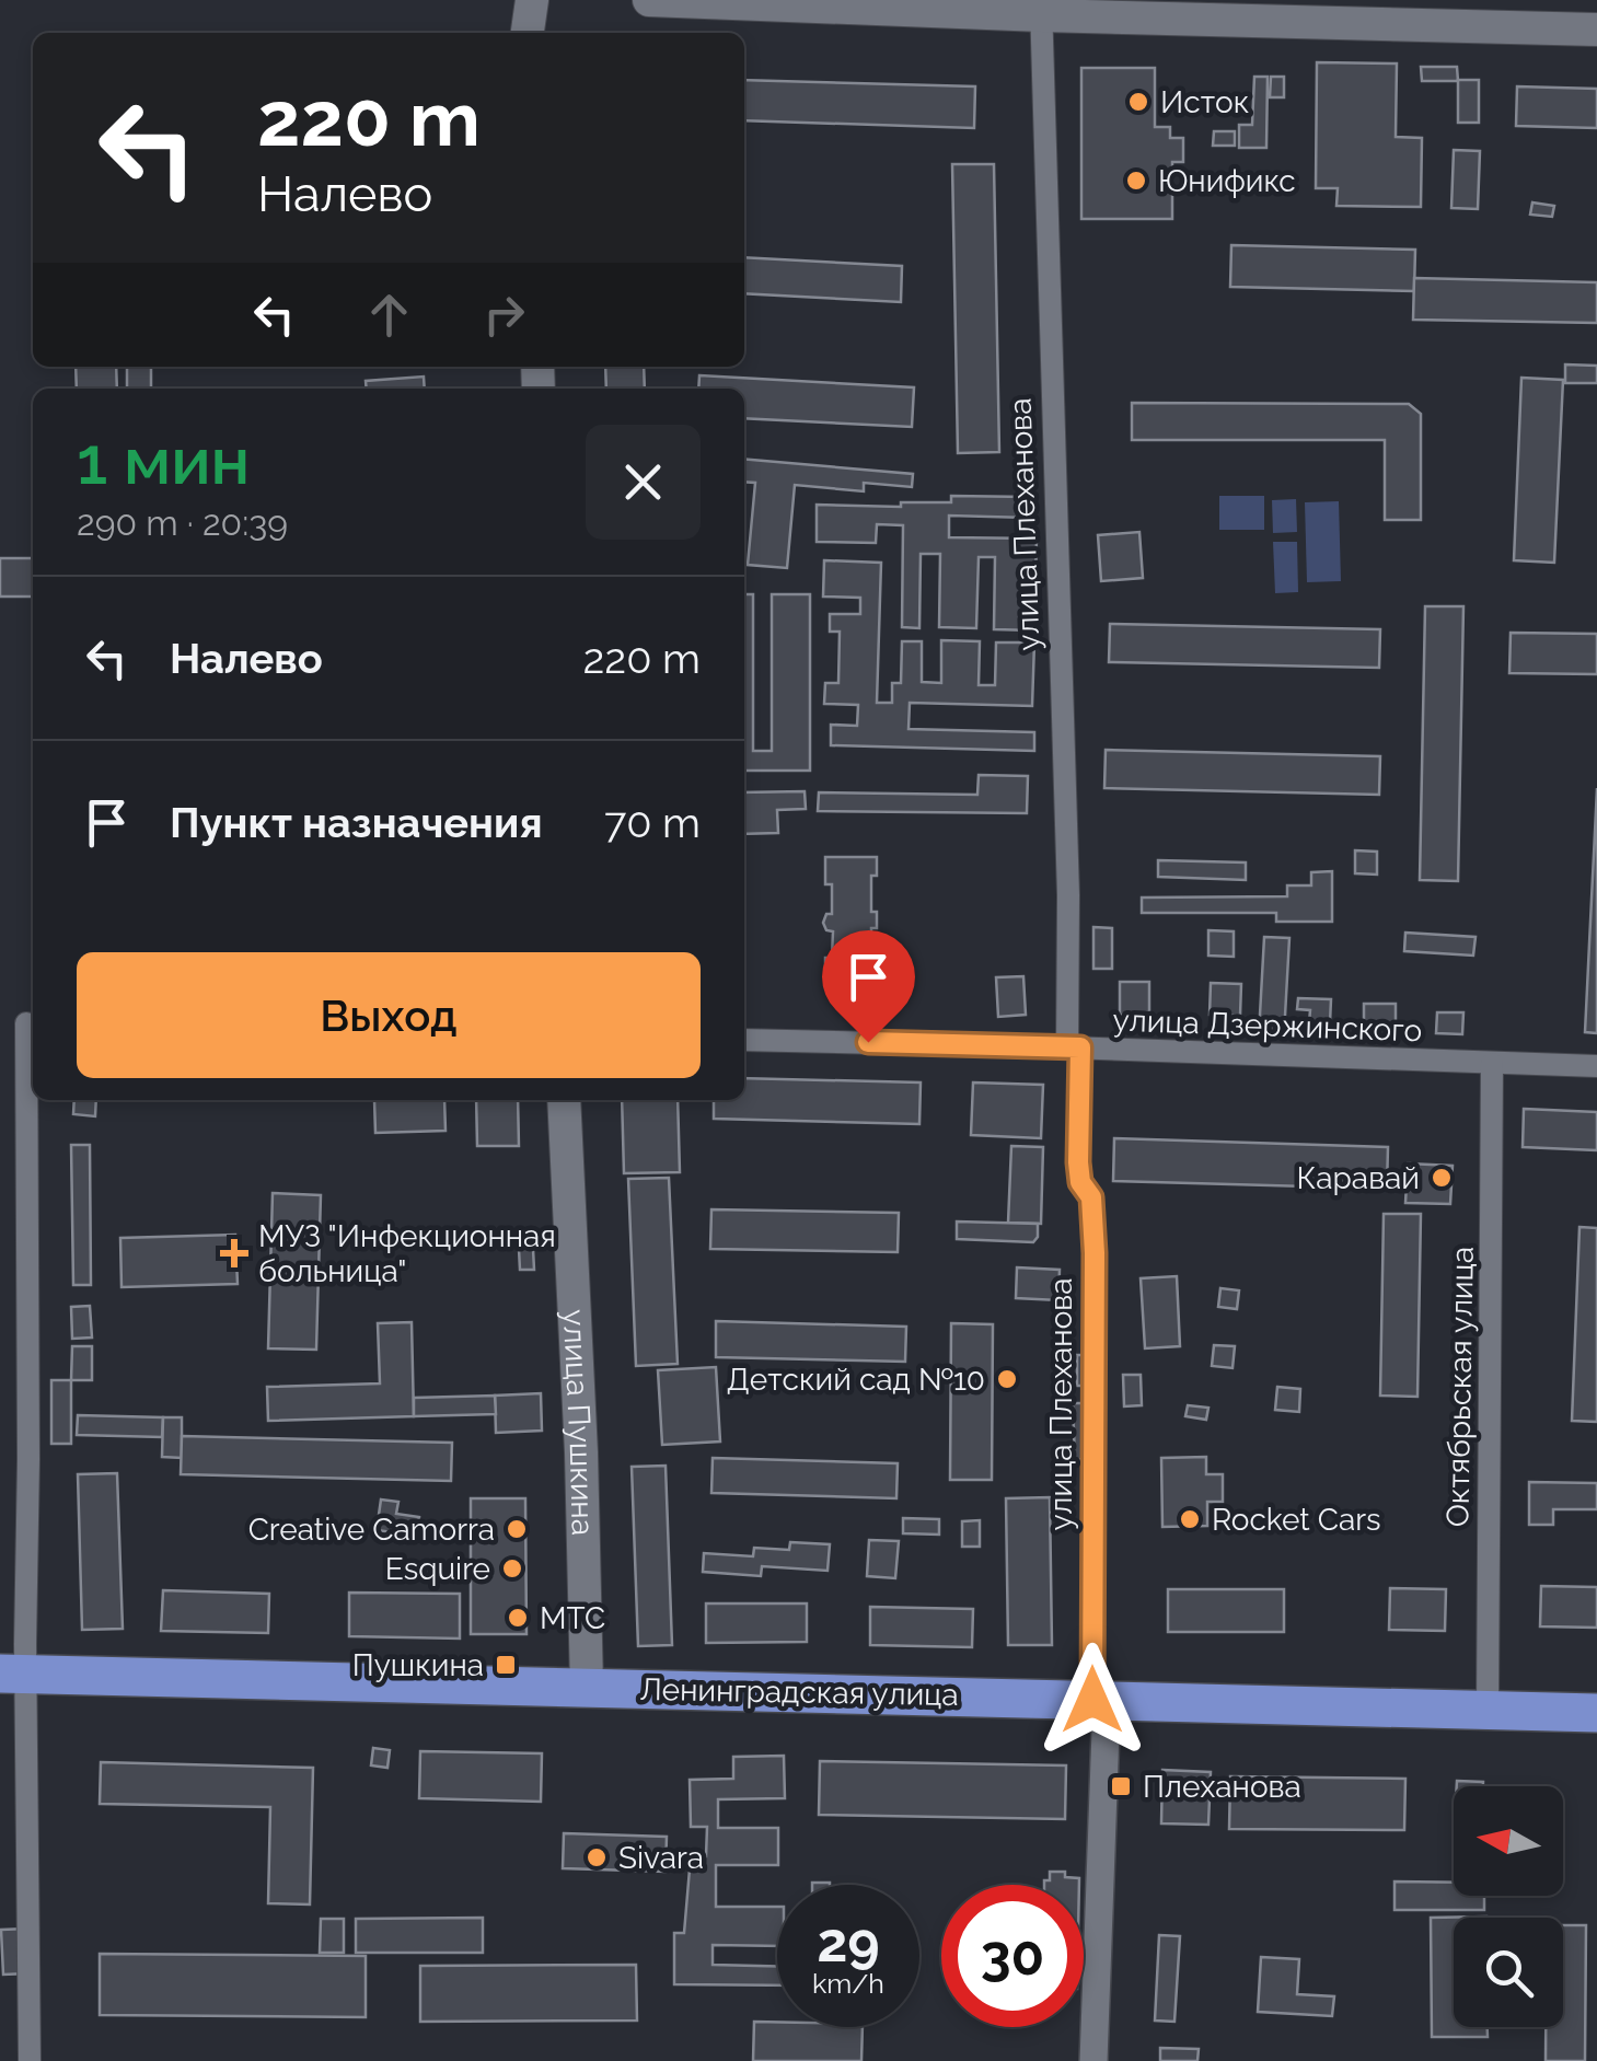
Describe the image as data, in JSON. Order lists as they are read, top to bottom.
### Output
{
  "streets": {
    "highway": ["Ленинградская улица"],
    "main road": ["улица Пушкина"],
    "street": ["улица Плеханова", "улица Дзержинского", "Октябрьская улица"]
  },
  "crossings": [
    ["улица Плеханова", "улица Дзержинского"],
    ["улица Плеханова", "Ленинградская улица"],
    ["улица Дзержинского", "Октябрьская улица"],
    ["Октябрьская улица", "Ленинградская улица"],
    ["улица Пушкина", "Ленинградская улица"]
  ],
  "places": {
    "other": [
      "Исток",
      "Юнификс",
      "Каравай",
      "Детский сад №10",
      "Rocket Cars",
      "Creative Camorra",
      "Esquire",
      "МТС",
      "Sivara"
    ],
    "health": ["МУЗ \"Инфекционная больница\""],
    "transit": ["Пушкина", "Плеханова"]
  },
  "north": "left",
  "page": {
    "turn": ["220 m", "Налево"],
    "heading": ["1 мин", "290 m · 20:39"],
    "list": [
      {
        "name": "Налево",
        "value": "220 m"
      },
      {
        "name": "Пункт назначения",
        "value": "70 m"
      }
    ],
    "buttons": "Выход",
    "speed": "29 km/h",
    "limit": "30"
  }
}
